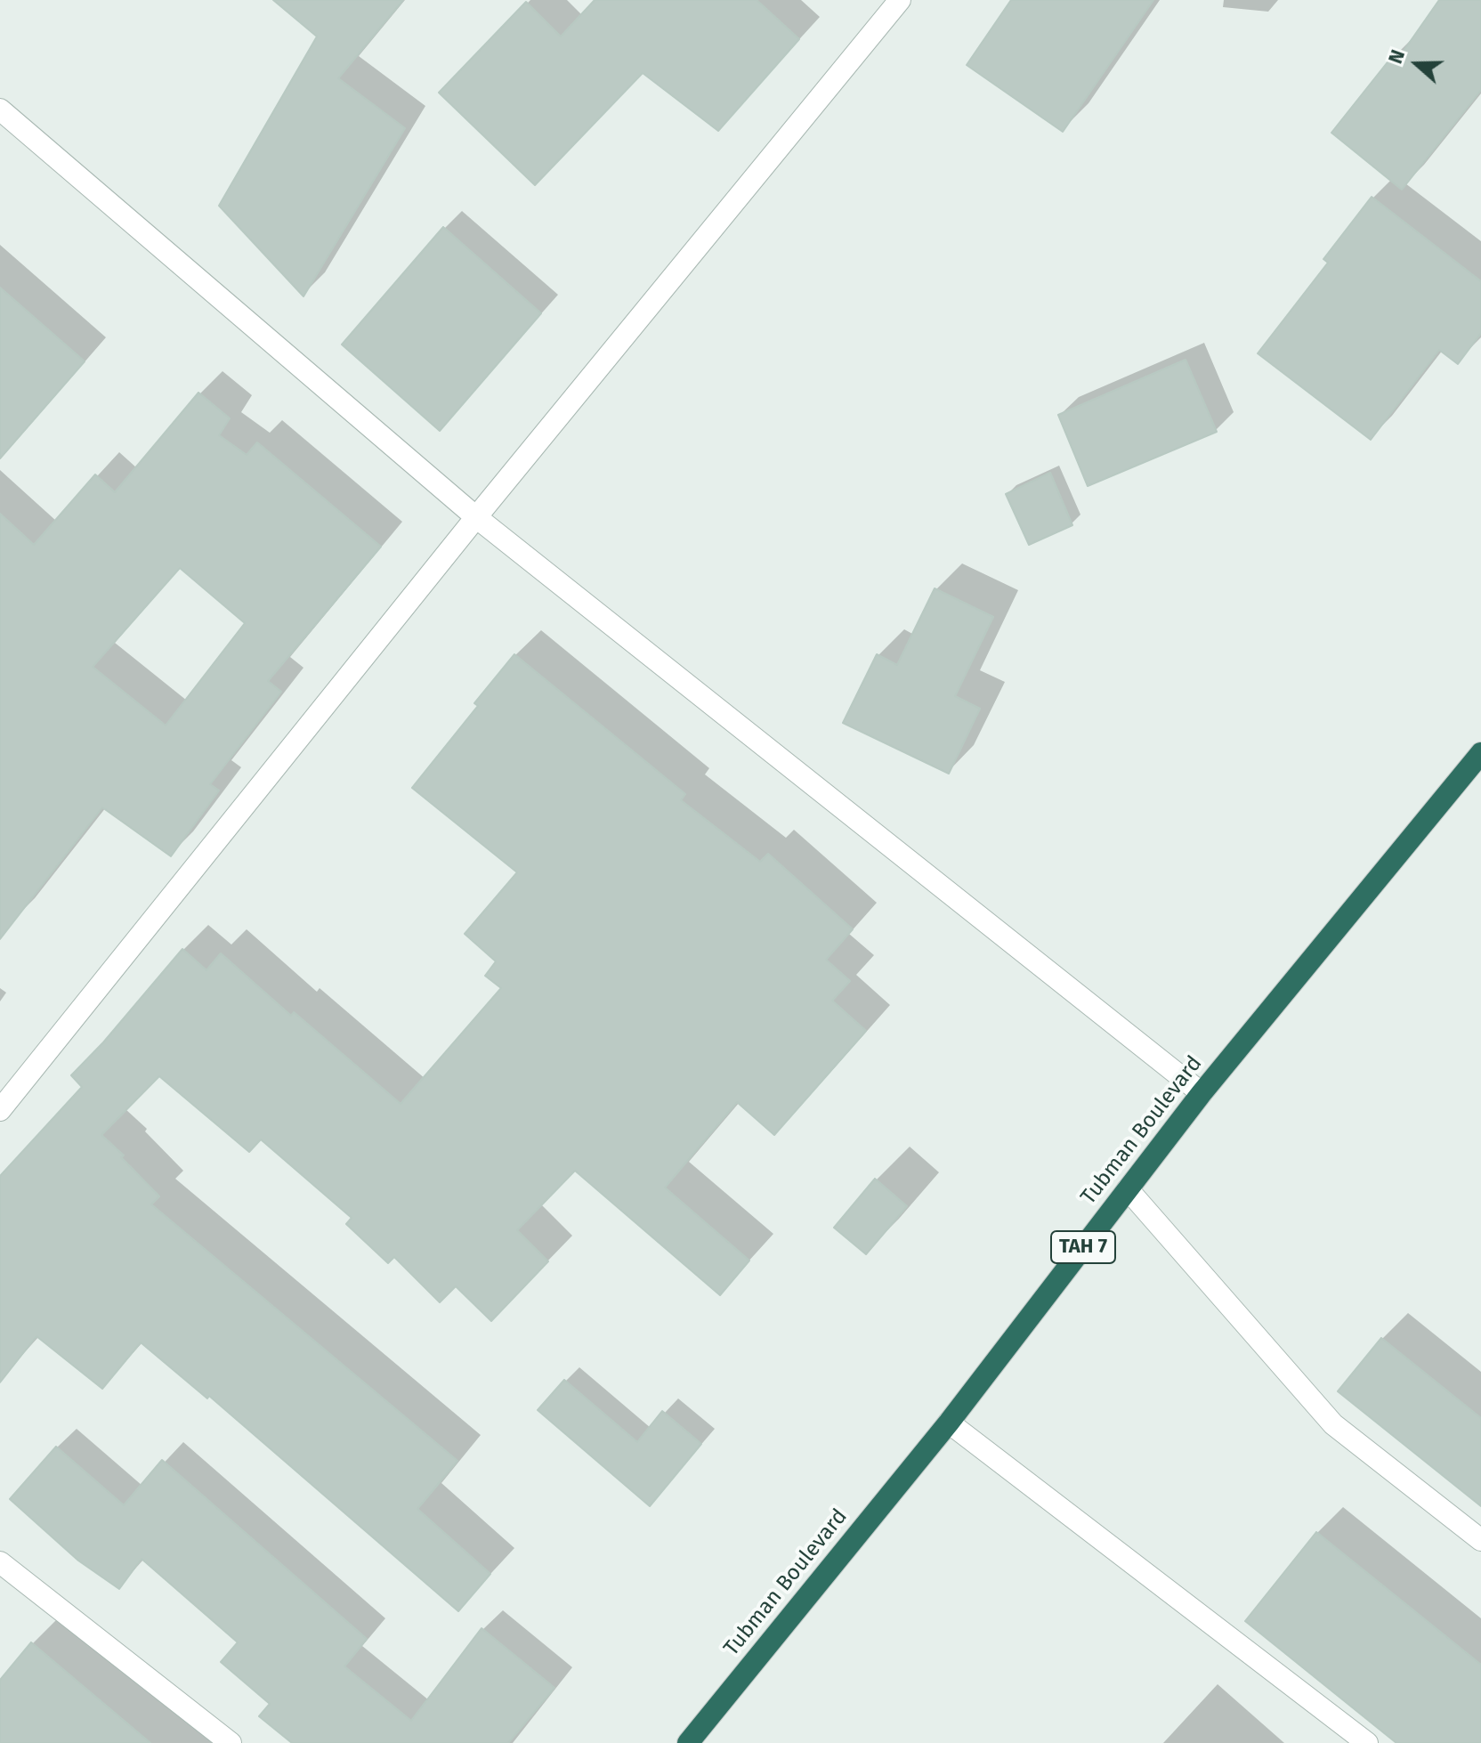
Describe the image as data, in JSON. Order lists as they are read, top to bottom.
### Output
{
  "streets": {
    "highway": ["Tubman Boulevard", "TAH 7"]
  },
  "north": "left"
}
